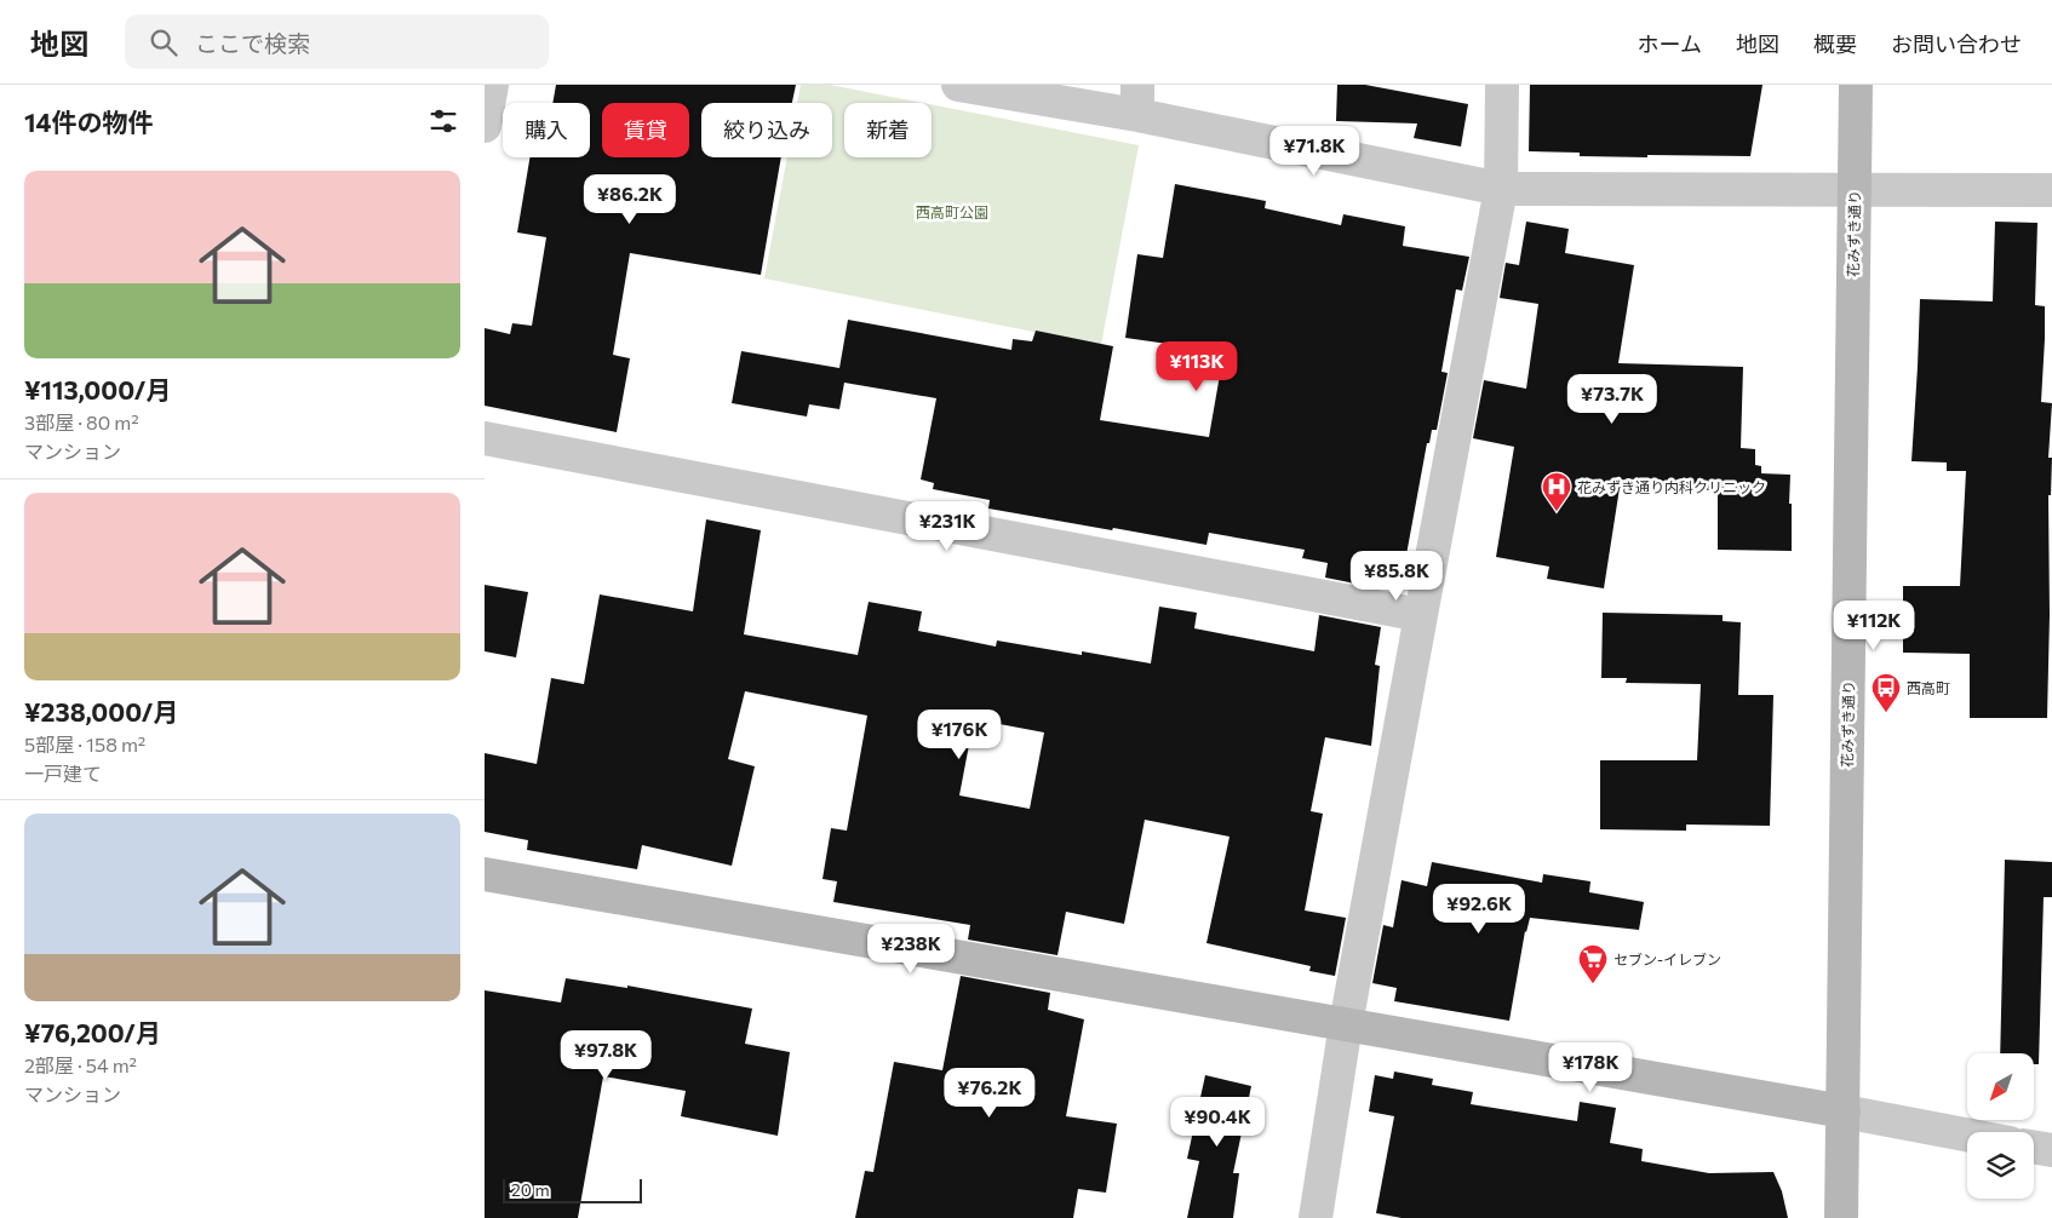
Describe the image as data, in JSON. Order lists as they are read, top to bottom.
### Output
{
  "streets": {
    "street": ["花みずき通り"]
  },
  "parks": ["西高町公園"],
  "places": {
    "hospital": ["花みずき通り内科クリニック"],
    "bus stop": ["西高町"],
    "supermarket": ["セブン-イレブン"]
  },
  "scale_bar": "20 m",
  "north": "bottom left",
  "page": {
    "header": "地図",
    "search": "ここで検索",
    "nav": [
      "ホーム",
      "地図",
      "概要",
      "お問い合わせ"
    ],
    "heading": "14件の物件",
    "chip": [
      "購入",
      "賃貸",
      "絞り込み",
      "新着"
    ],
    "price": [
      "¥71.8K",
      "¥86.2K",
      "¥113K",
      "¥73.7K",
      "¥231K",
      "¥85.8K",
      "¥112K",
      "¥176K",
      "¥92.6K",
      "¥238K",
      "¥97.8K",
      "¥178K",
      "¥76.2K",
      "¥90.4K"
    ],
    "list": [
      {
        "name": "¥113,000/月",
        "note": "3部屋 · 80 m² · マンション"
      },
      {
        "name": "¥238,000/月",
        "note": "5部屋 · 158 m² · 一戸建て"
      },
      {
        "name": "¥76,200/月",
        "note": "2部屋 · 54 m² · マンション"
      }
    ],
    "scale": "20 m"
  }
}
